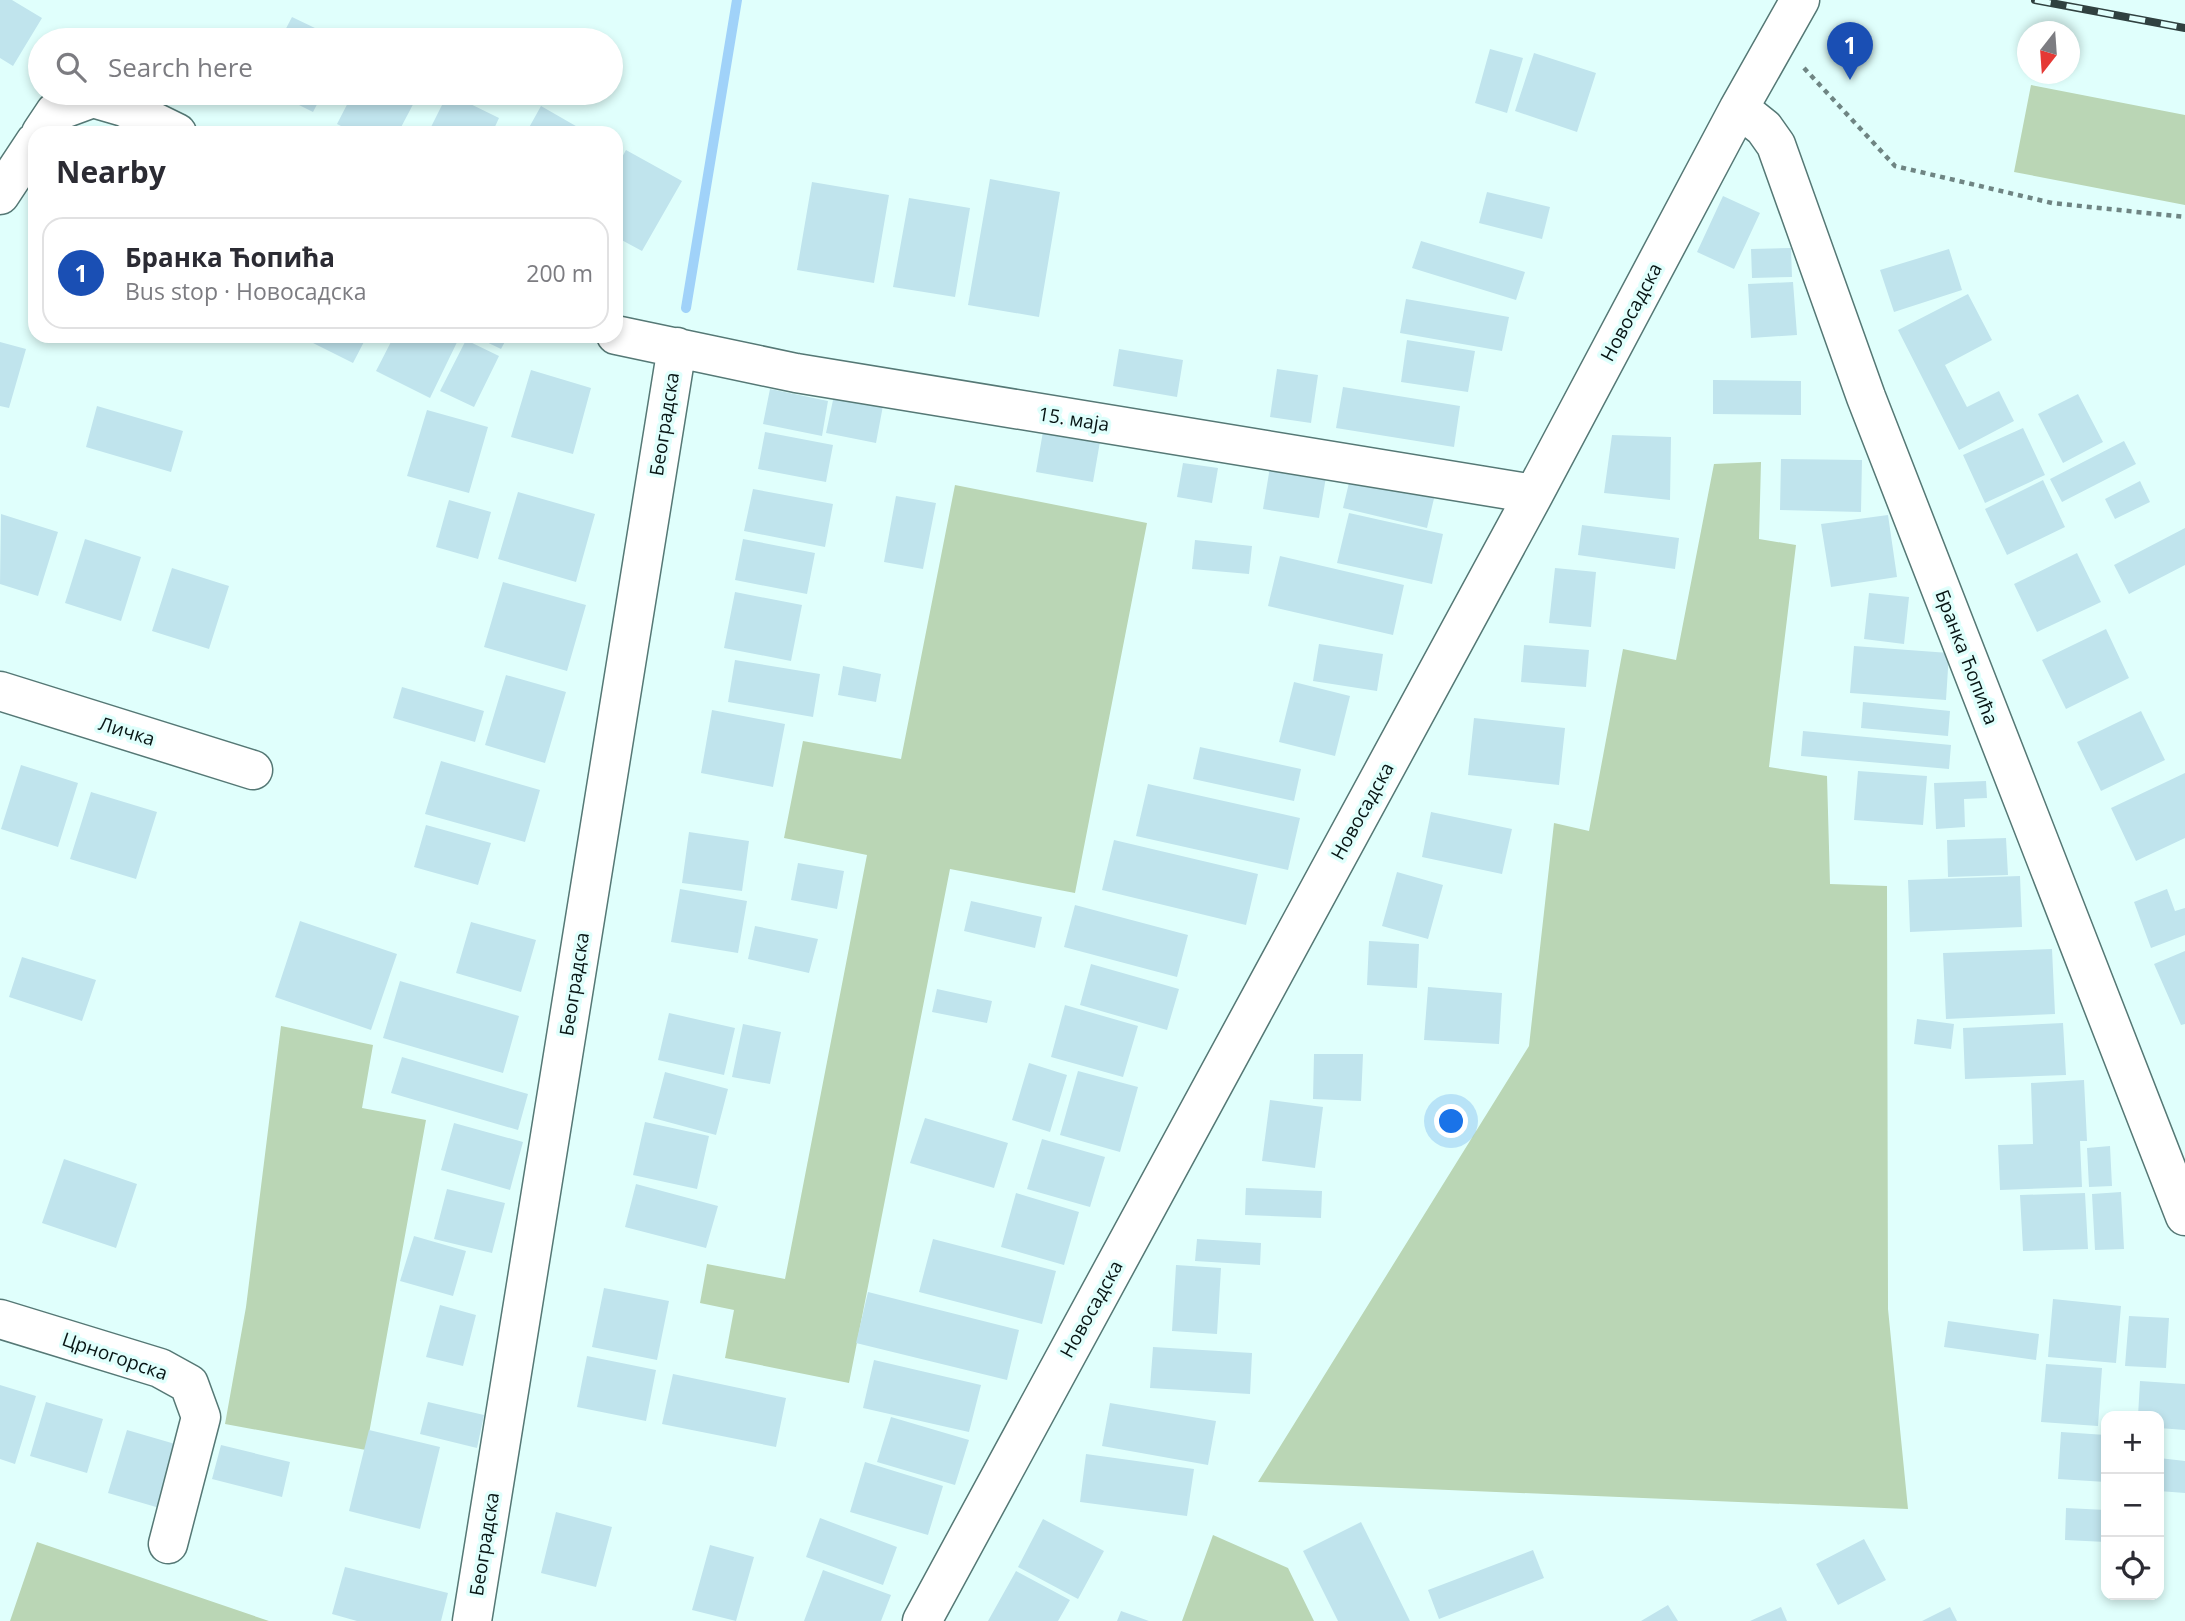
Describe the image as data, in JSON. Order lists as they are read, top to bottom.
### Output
{
  "streets": {
    "street": [
      "Новосадска",
      "15. маја",
      "Београдска",
      "Бранка Ћопића",
      "Личка",
      "Црногорска"
    ]
  },
  "crossings": [
    ["Новосадска", "15. маја"],
    ["Новосадска", "Бранка Ћопића"],
    ["15. маја", "Београдска"]
  ],
  "north": "bottom",
  "page": {
    "pins": "1",
    "search": "Search here",
    "heading": "Nearby",
    "list": [
      {
        "mark": "1",
        "name": "Бранка Ћопића",
        "note": "Bus stop · Новосадска",
        "value": "200 m"
      }
    ],
    "map_buttons": ["+", "−"]
  }
}
